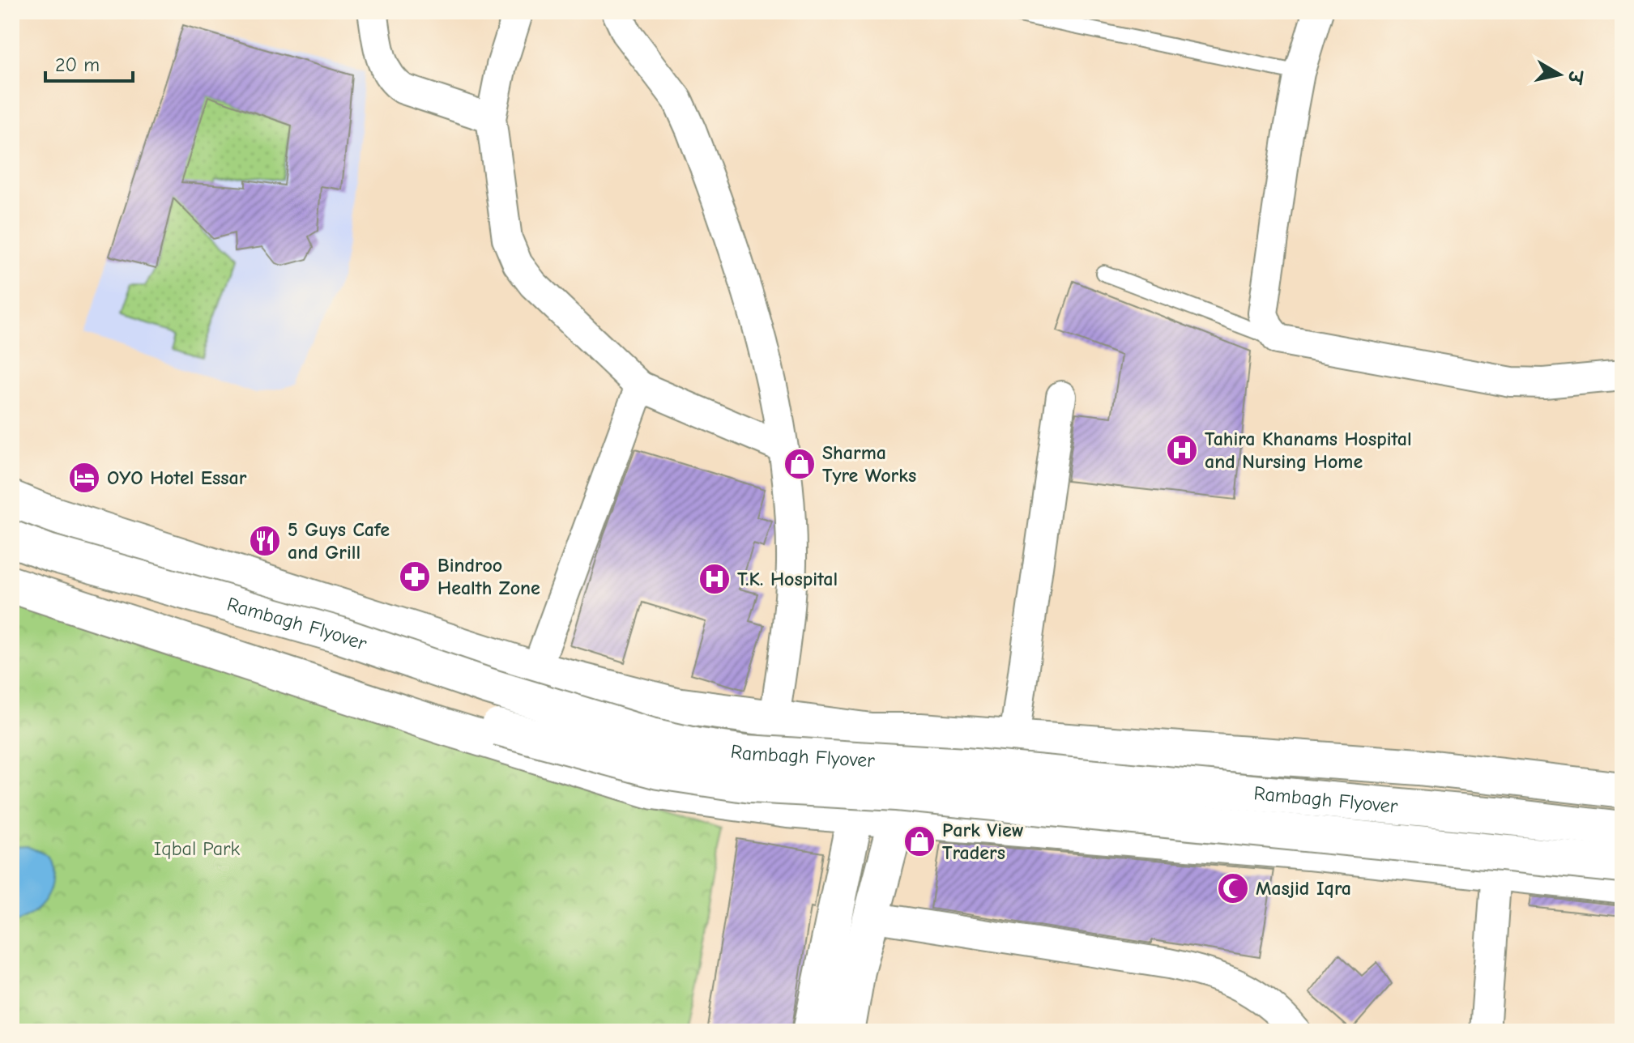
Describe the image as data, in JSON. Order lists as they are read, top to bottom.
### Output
{
  "streets": {
    "main road": ["Rambagh Flyover"]
  },
  "parks": ["Iqbal Park"],
  "places": {
    "hospital": ["Tahira Khanams Hospital and Nursing Home", "T.K. Hospital"],
    "shop": ["Sharma Tyre Works", "Park View Traders"],
    "hotel": ["OYO Hotel Essar"],
    "restaurant": ["5 Guys Cafe and Grill"],
    "pharmacy": ["Bindroo Health Zone"],
    "mosque": ["Masjid Iqra"]
  },
  "scale_bar": "20 m",
  "north": "right"
}
